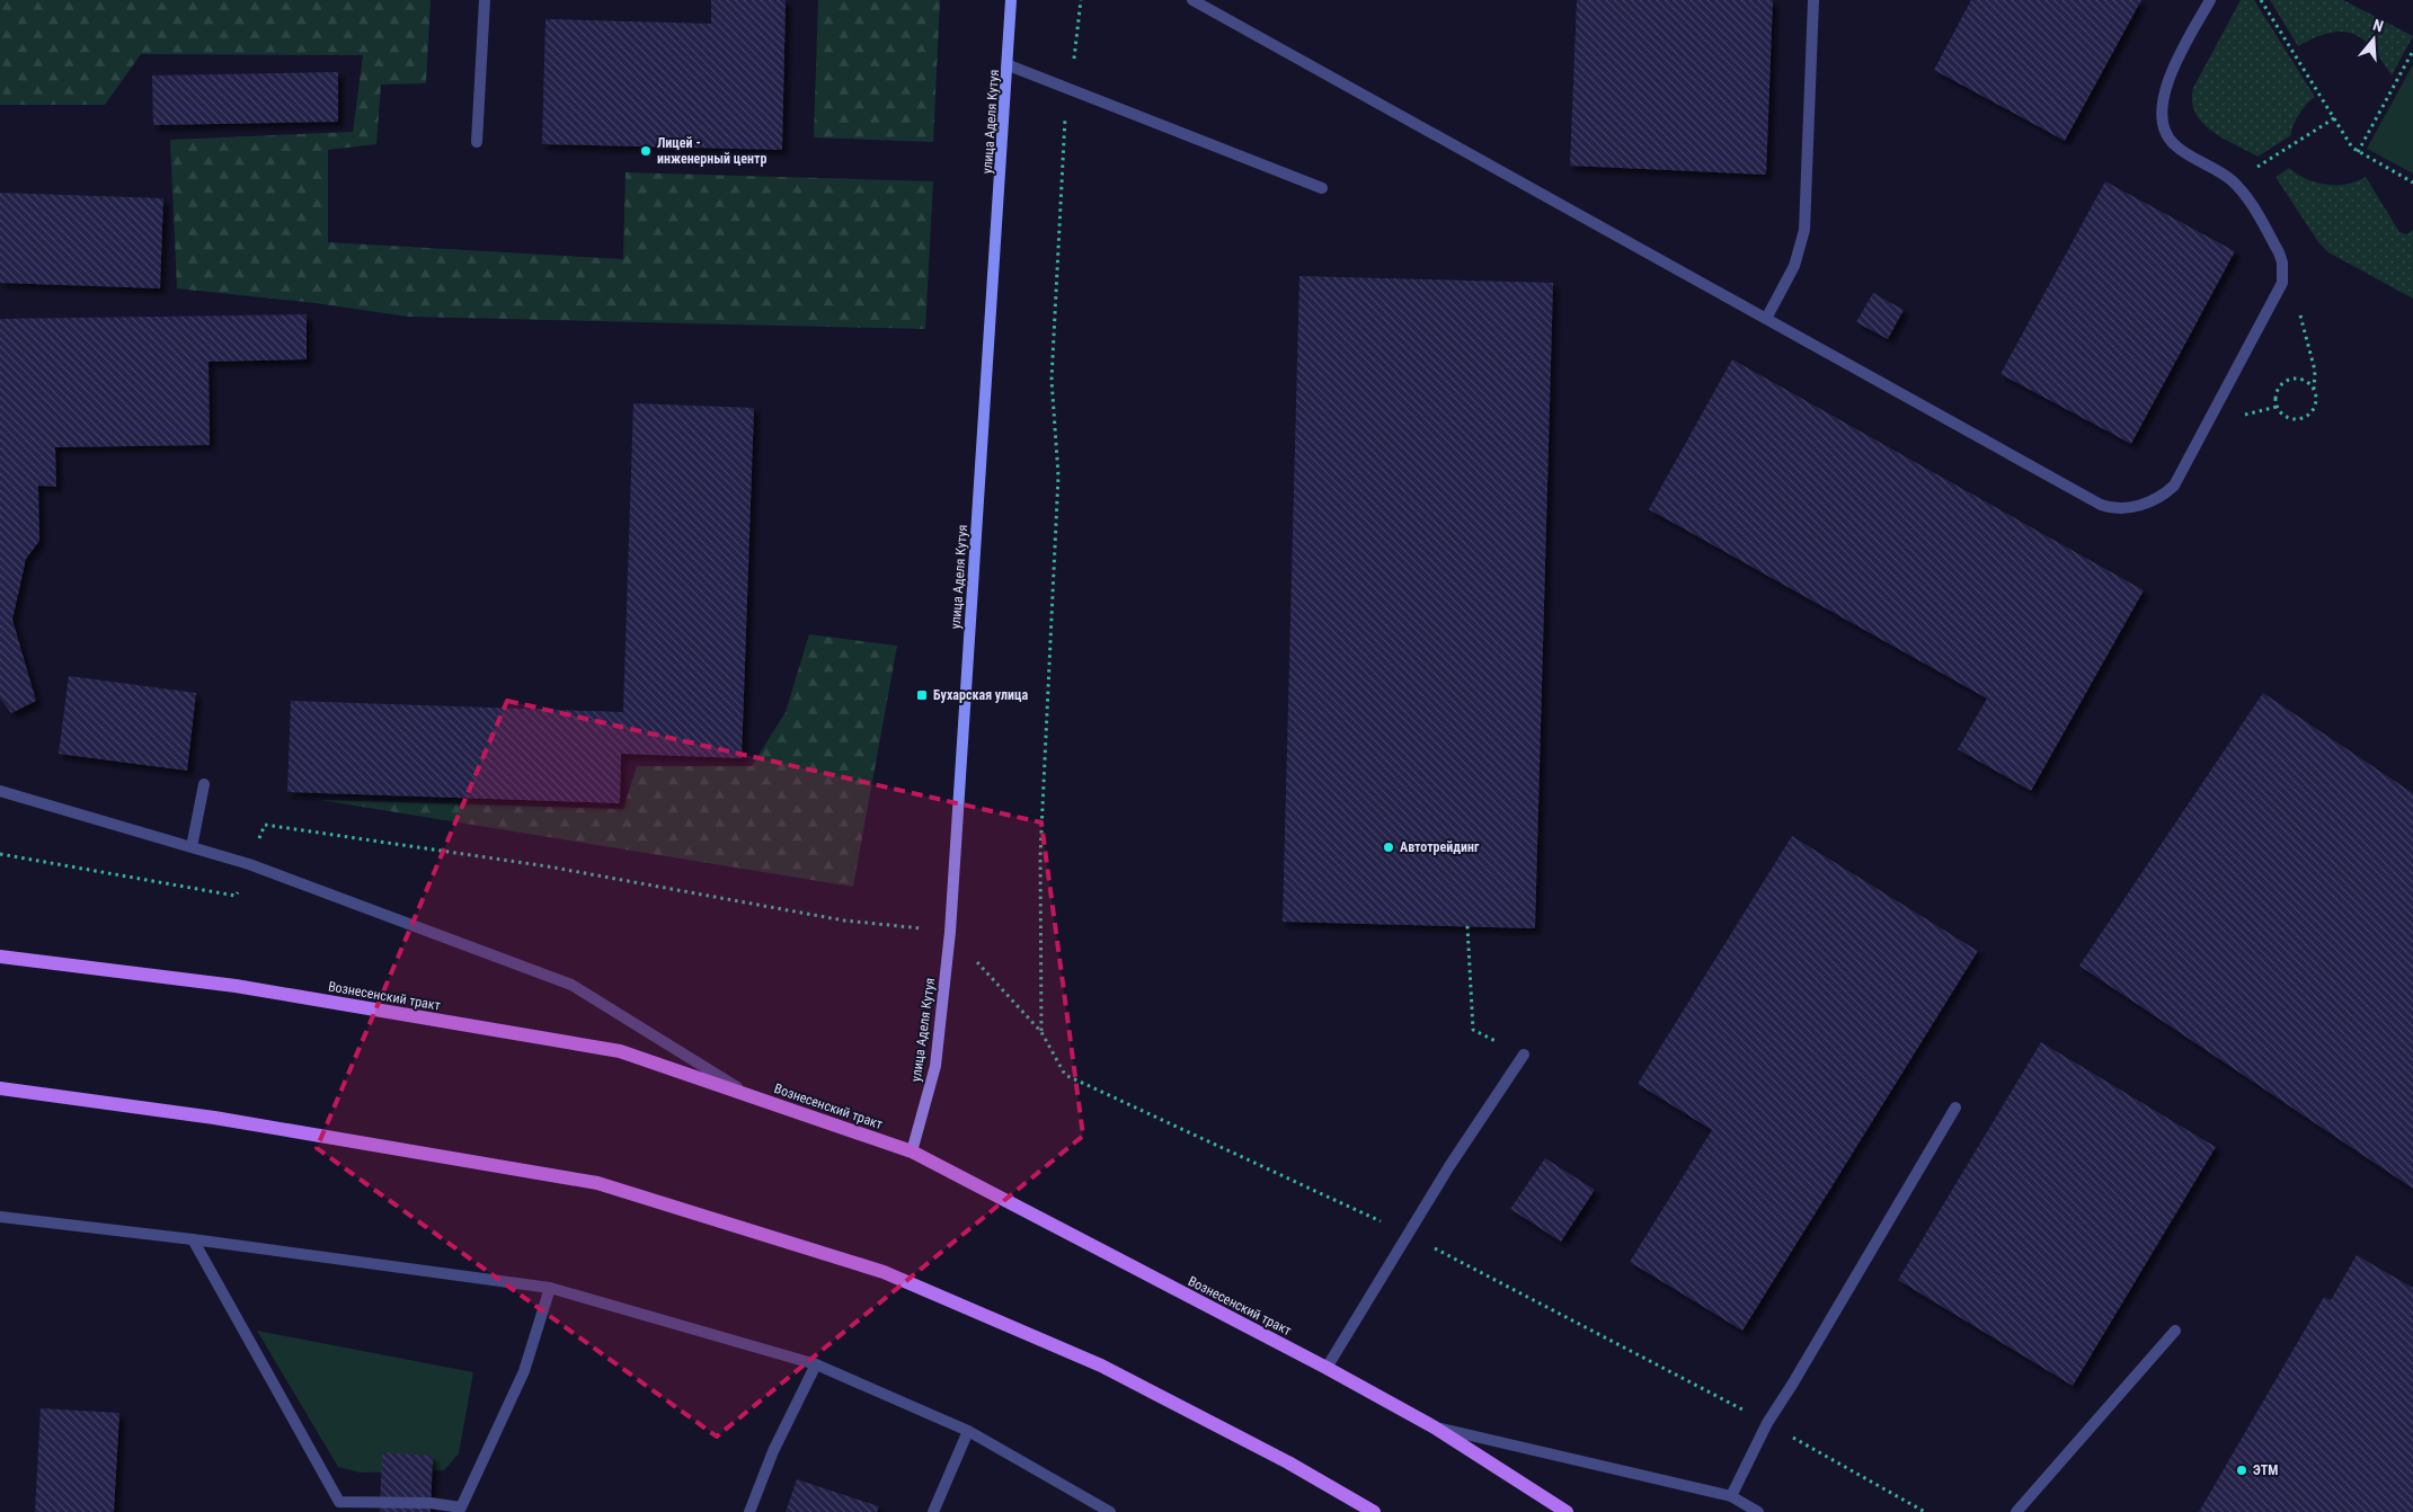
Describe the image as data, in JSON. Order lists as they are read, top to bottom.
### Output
{
  "streets": {
    "main road": ["Вознесенский тракт"],
    "street": ["улица Аделя Кутуя"]
  },
  "crossings": [
    ["улица Аделя Кутуя", "Вознесенский тракт"]
  ],
  "places": {
    "other": ["Лицей - инженерный центр", "Автотрейдинг", "ЭТМ"],
    "transit": ["Бухарская улица"]
  },
  "north": "top"
}
